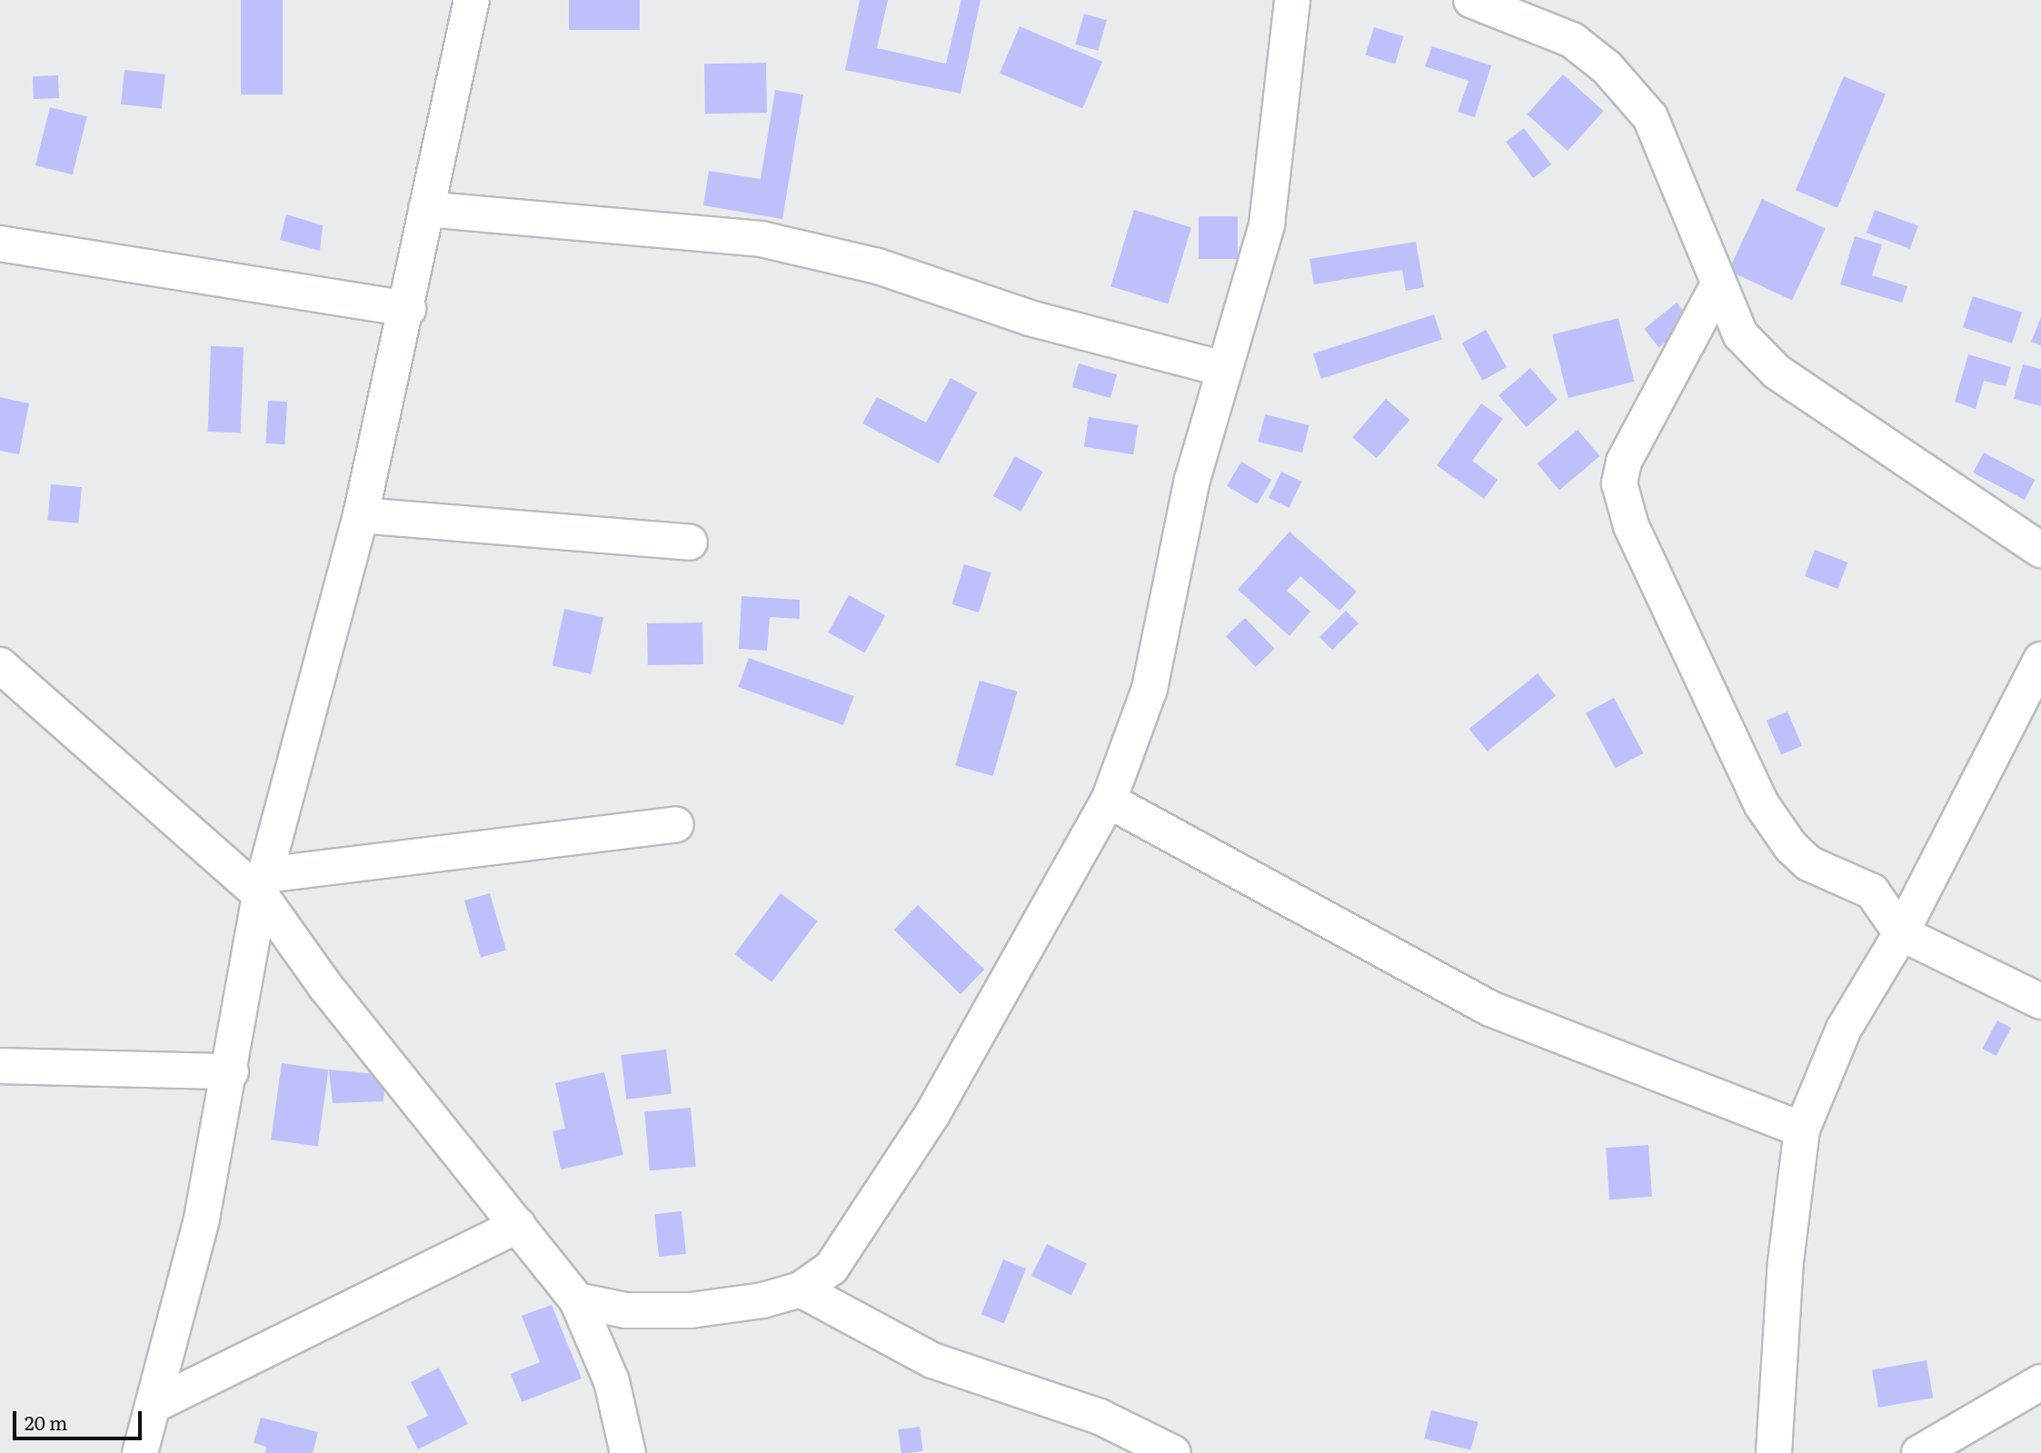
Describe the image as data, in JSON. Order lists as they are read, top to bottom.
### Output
{
  "scale_bar": "20 m"
}
